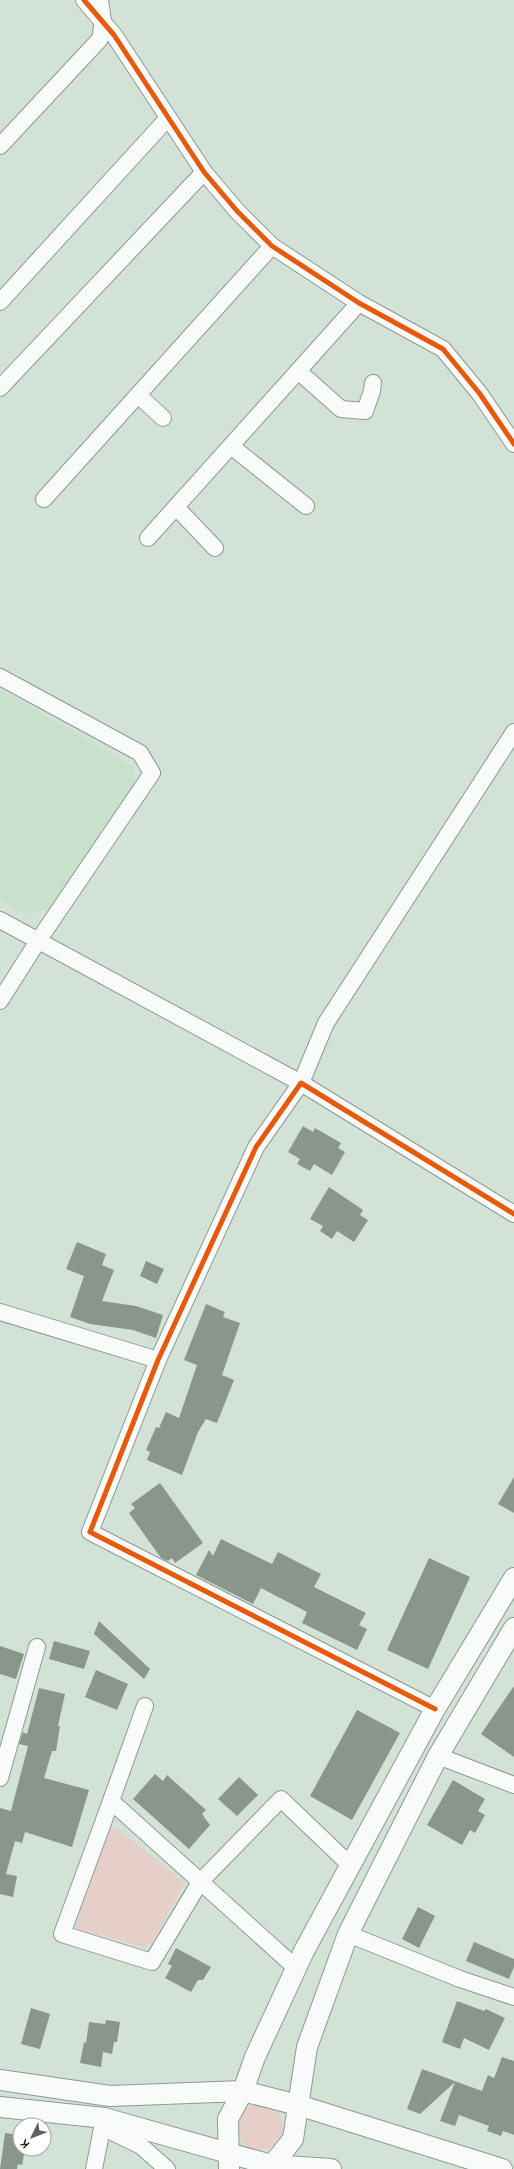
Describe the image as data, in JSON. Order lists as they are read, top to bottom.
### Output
{
  "north": "bottom left"
}
